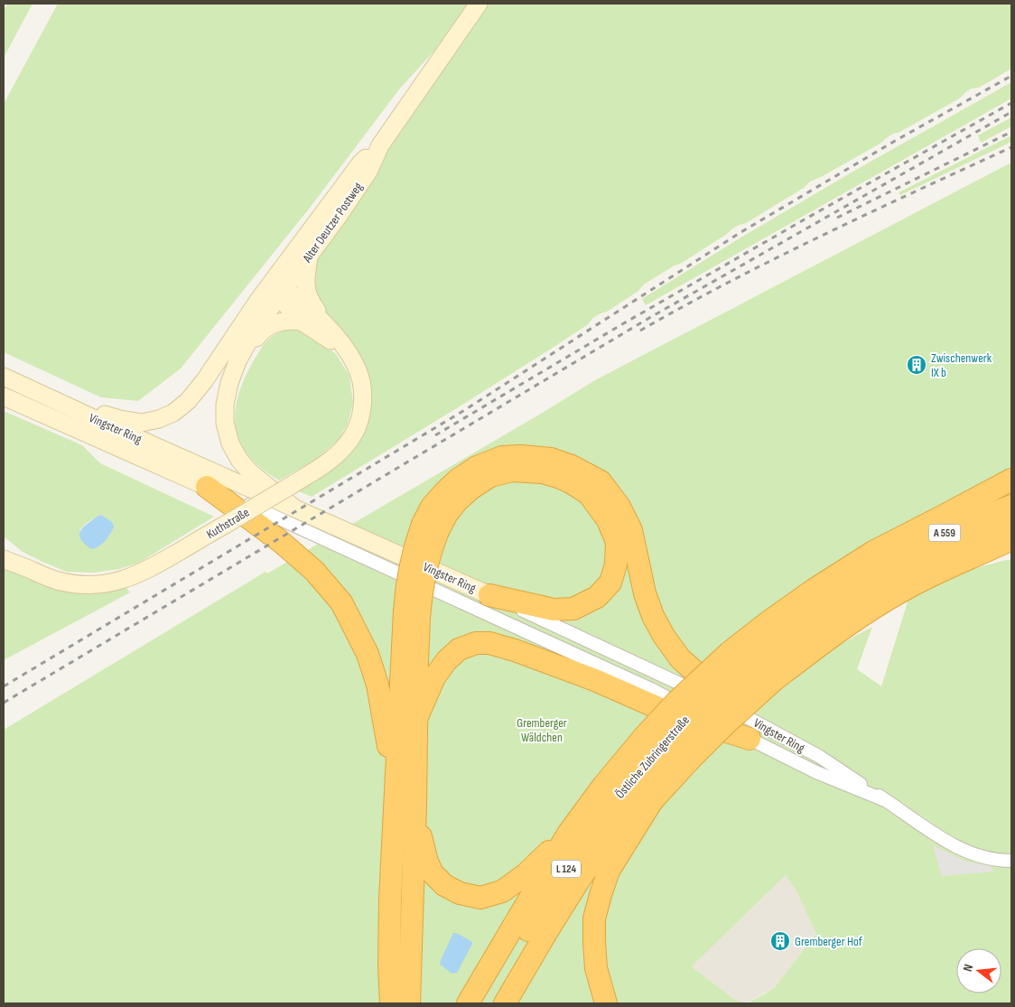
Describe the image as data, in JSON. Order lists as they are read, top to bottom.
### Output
{
  "streets": {
    "highway": ["A 559", "Östliche Zubringerstraße", "L 124"],
    "main road": ["Alter Deutzer Postweg", "Vingster Ring", "Kuthstraße"]
  },
  "crossings": [
    ["Alter Deutzer Postweg", "Vingster Ring"],
    ["Alter Deutzer Postweg", "Kuthstraße"]
  ],
  "parks": ["Gremberger Wäldchen"],
  "places": {
    "building": ["Zwischenwerk IX b", "Gremberger Hof"]
  },
  "north": "left"
}
